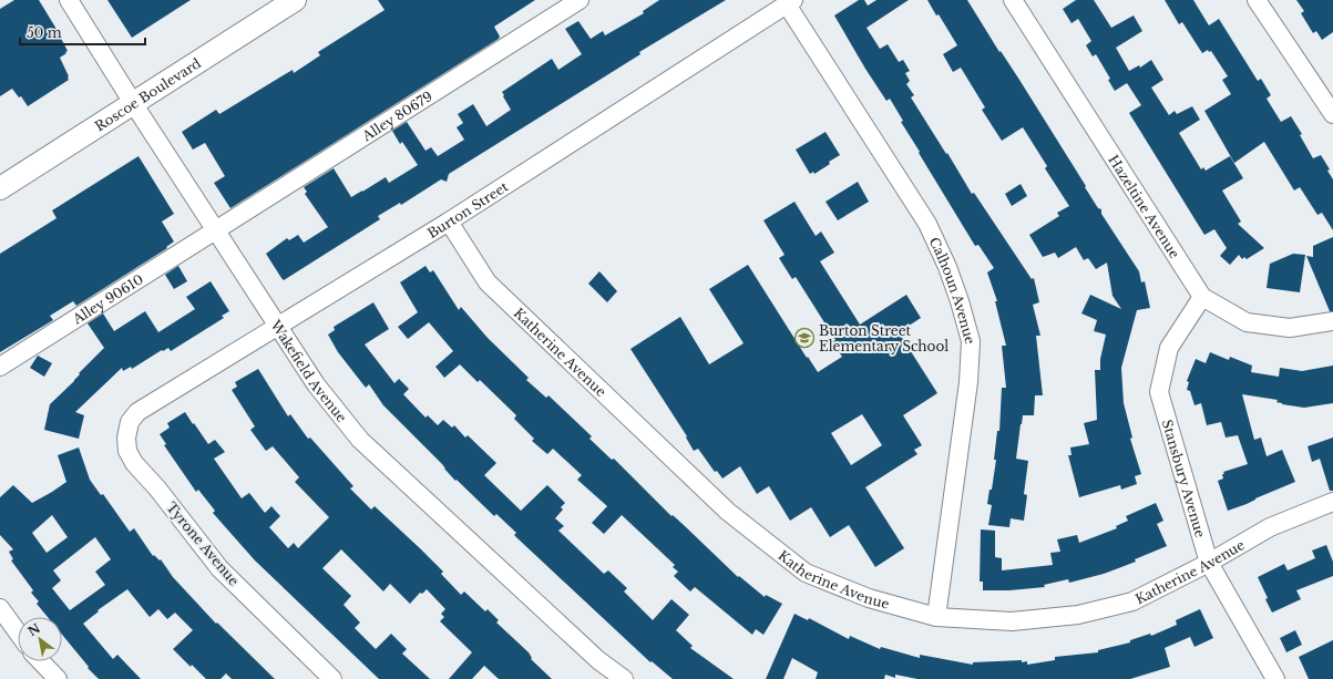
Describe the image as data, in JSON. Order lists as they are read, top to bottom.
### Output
{
  "streets": {
    "main road": ["Roscoe Boulevard"],
    "street": [
      "Alley 80679",
      "Hazeltine Avenue",
      "Burton Street",
      "Calhoun Avenue",
      "Alley 90610",
      "Katherine Avenue",
      "Wakefield Avenue",
      "Stansbury Avenue",
      "Tyrone Avenue"
    ]
  },
  "crossings": [
    ["Roscoe Boulevard", "Wakefield Avenue"],
    ["Alley 80679", "Alley 90610"],
    ["Alley 80679", "Wakefield Avenue"],
    ["Hazeltine Avenue", "Stansbury Avenue"],
    ["Burton Street", "Calhoun Avenue"],
    ["Burton Street", "Katherine Avenue"],
    ["Burton Street", "Wakefield Avenue"],
    ["Burton Street", "Tyrone Avenue"],
    ["Calhoun Avenue", "Katherine Avenue"],
    ["Alley 90610", "Wakefield Avenue"],
    ["Katherine Avenue", "Stansbury Avenue"]
  ],
  "places": {
    "school or university": ["Burton Street Elementary School"]
  },
  "scale_bar": "50 m",
  "north": "top left"
}
